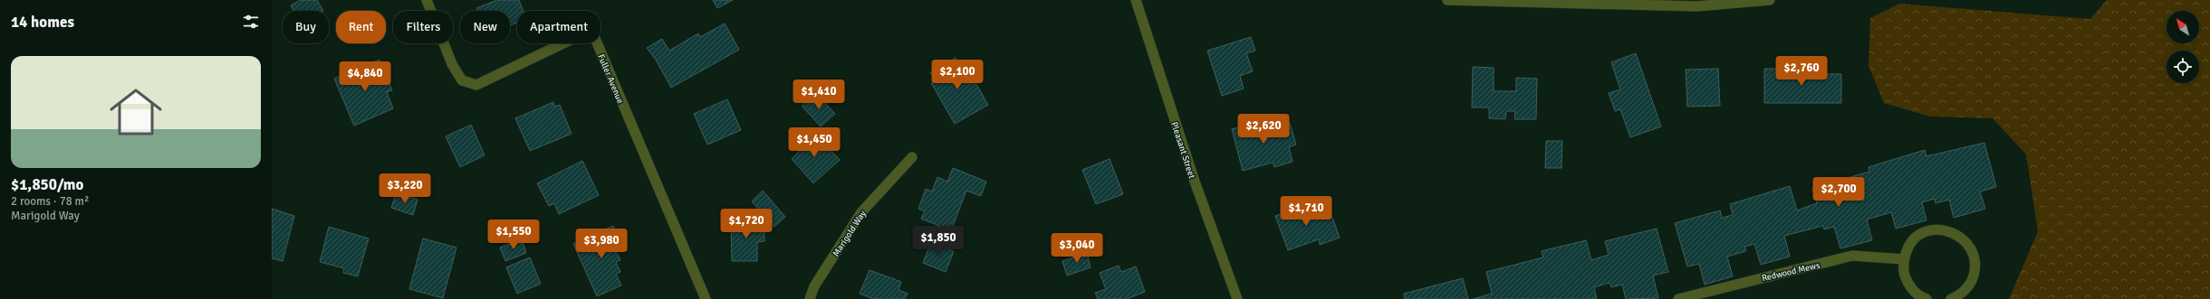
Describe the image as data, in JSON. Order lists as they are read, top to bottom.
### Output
{
  "streets": {
    "street": [
      "Fuller Avenue",
      "Pleasant Street",
      "Marigold Way",
      "Redwood Mews"
    ]
  },
  "north": "top left",
  "page": {
    "heading": "14 homes",
    "chip": [
      "Buy",
      "Rent",
      "Filters",
      "New",
      "Apartment"
    ],
    "list": [
      {
        "name": "$1,850/mo",
        "note": "2 rooms · 78 m² · Marigold Way"
      }
    ],
    "price": [
      "$2,760",
      "$2,100",
      "$4,840",
      "$1,410",
      "$2,620",
      "$1,450",
      "$3,220",
      "$2,700",
      "$1,710",
      "$1,720",
      "$1,550",
      "$1,850",
      "$3,980",
      "$3,040"
    ]
  }
}
